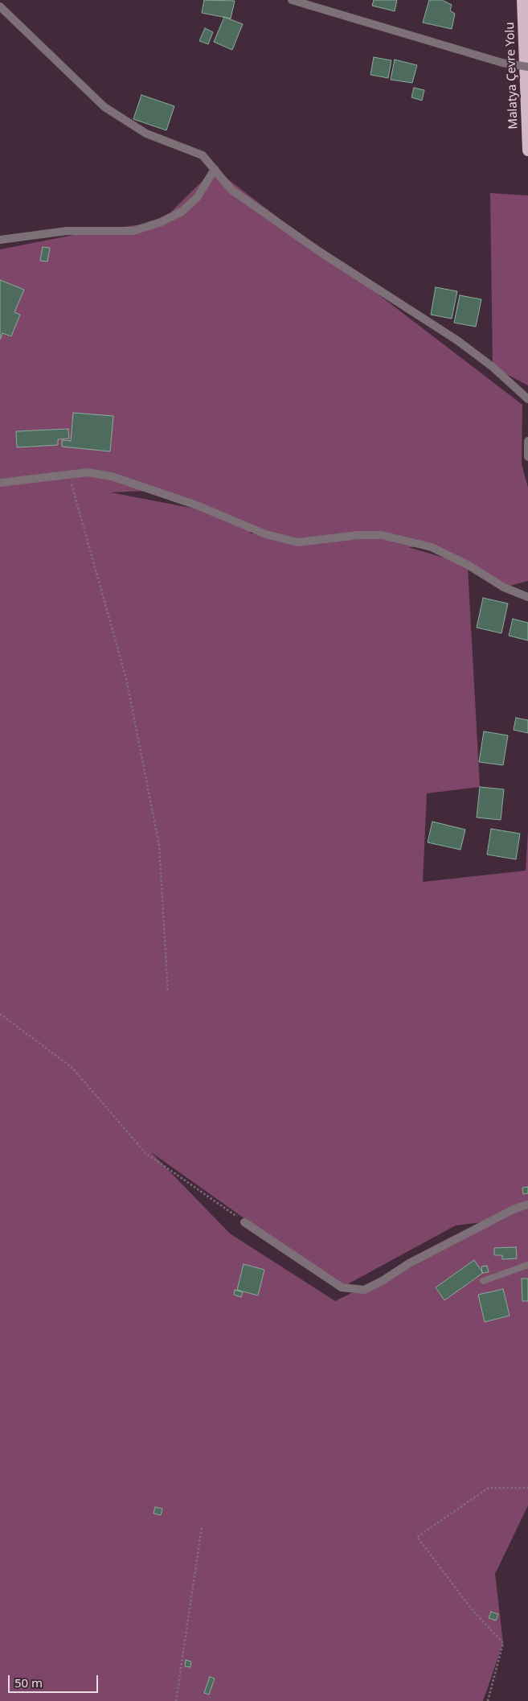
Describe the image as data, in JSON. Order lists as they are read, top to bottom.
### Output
{
  "streets": {
    "highway": ["Malatya Çevre Yolu"]
  },
  "scale_bar": "50 m"
}
